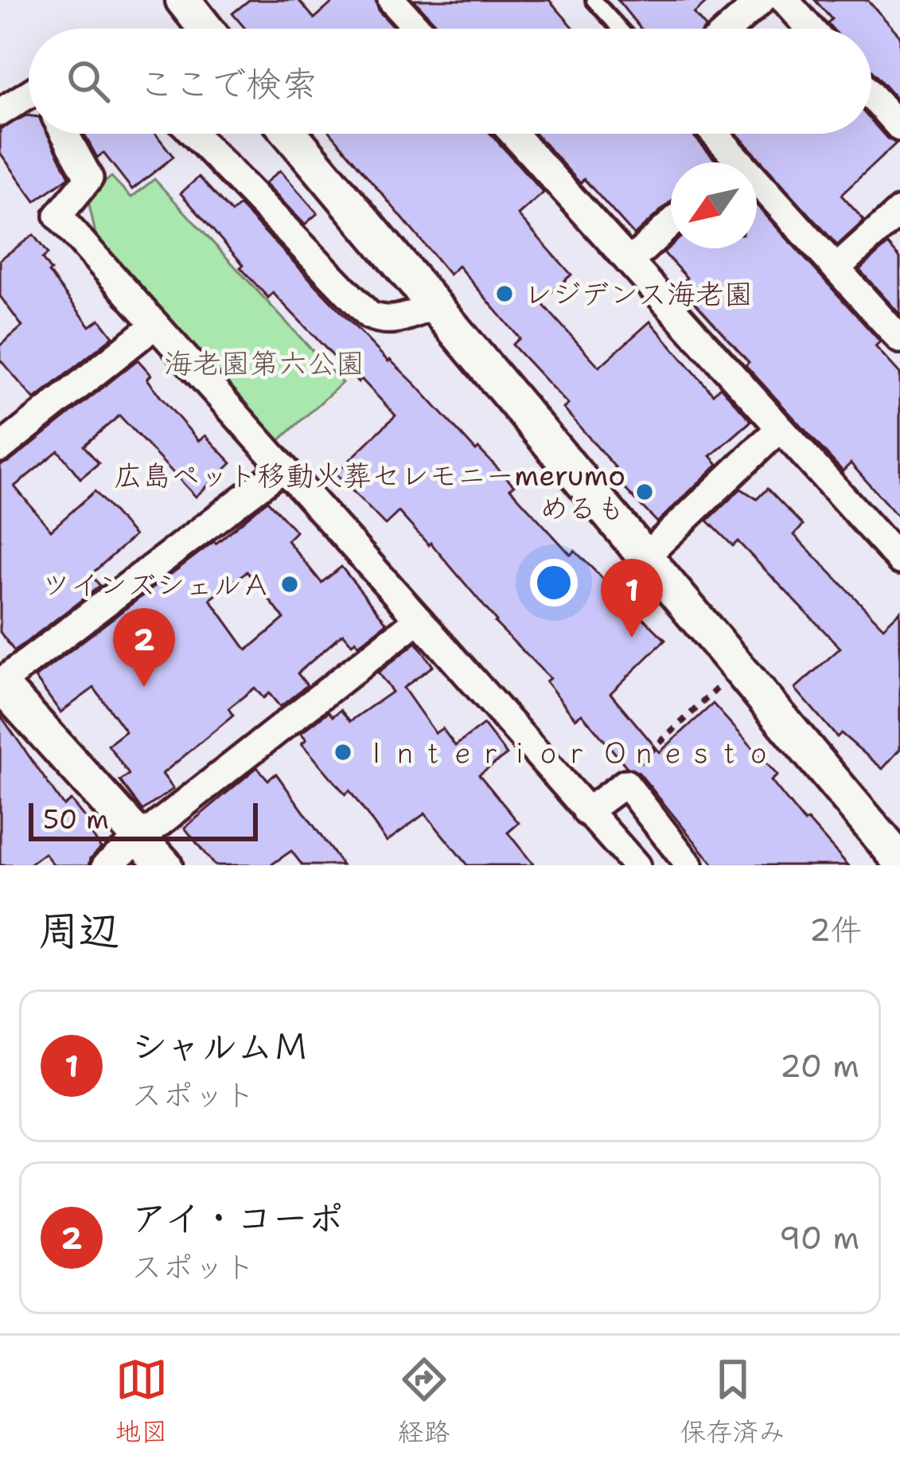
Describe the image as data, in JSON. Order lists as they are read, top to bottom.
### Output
{
  "parks": ["海老園第六公園"],
  "places": [
    "レジデンス海老園",
    "広島ペット移動火葬セレモニーmerumo めるも",
    "ツインズシェルＡ",
    "Ｉｎｔｅｒｉｏｒ Ｏｎｅｓｔｏ"
  ],
  "scale_bar": "50 m",
  "north": "bottom left",
  "page": {
    "search": "ここで検索",
    "pins": ["1", "2"],
    "scale": "50 m",
    "heading": ["周辺", "2件"],
    "list": [
      {
        "mark": "1",
        "name": "シャルムＭ",
        "note": "スポット",
        "value": "20 m"
      },
      {
        "mark": "2",
        "name": "アイ・コーポ",
        "note": "スポット",
        "value": "90 m"
      }
    ],
    "nav": ["地図", "経路", "保存済み"]
  }
}
